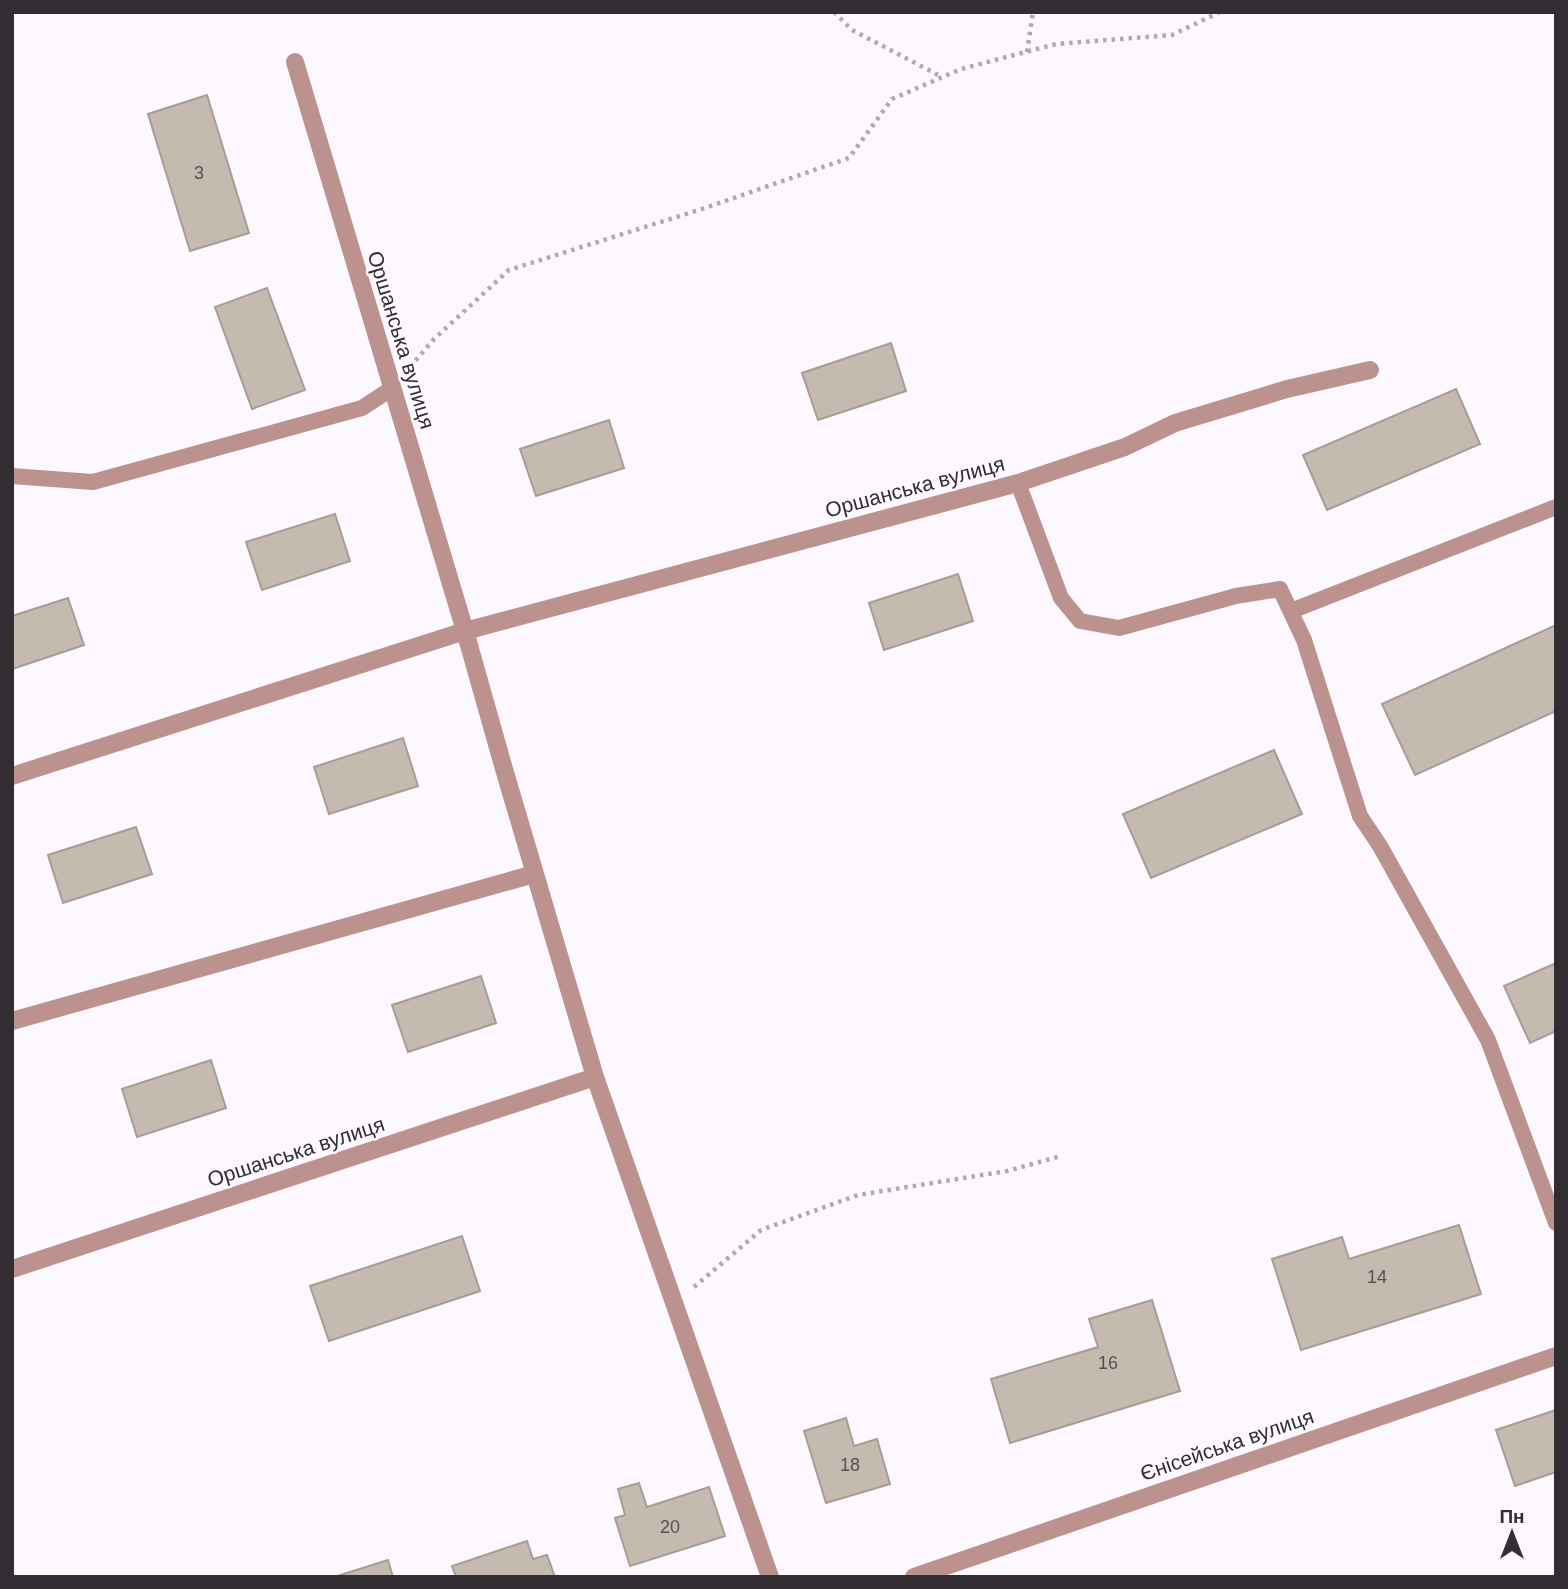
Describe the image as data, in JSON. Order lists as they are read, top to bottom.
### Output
{
  "streets": {
    "street": ["Оршанська вулиця", "Єнісейська вулиця"]
  },
  "house_numbers": [
    "3",
    "14",
    "16",
    "18",
    "20"
  ],
  "north": "top"
}
